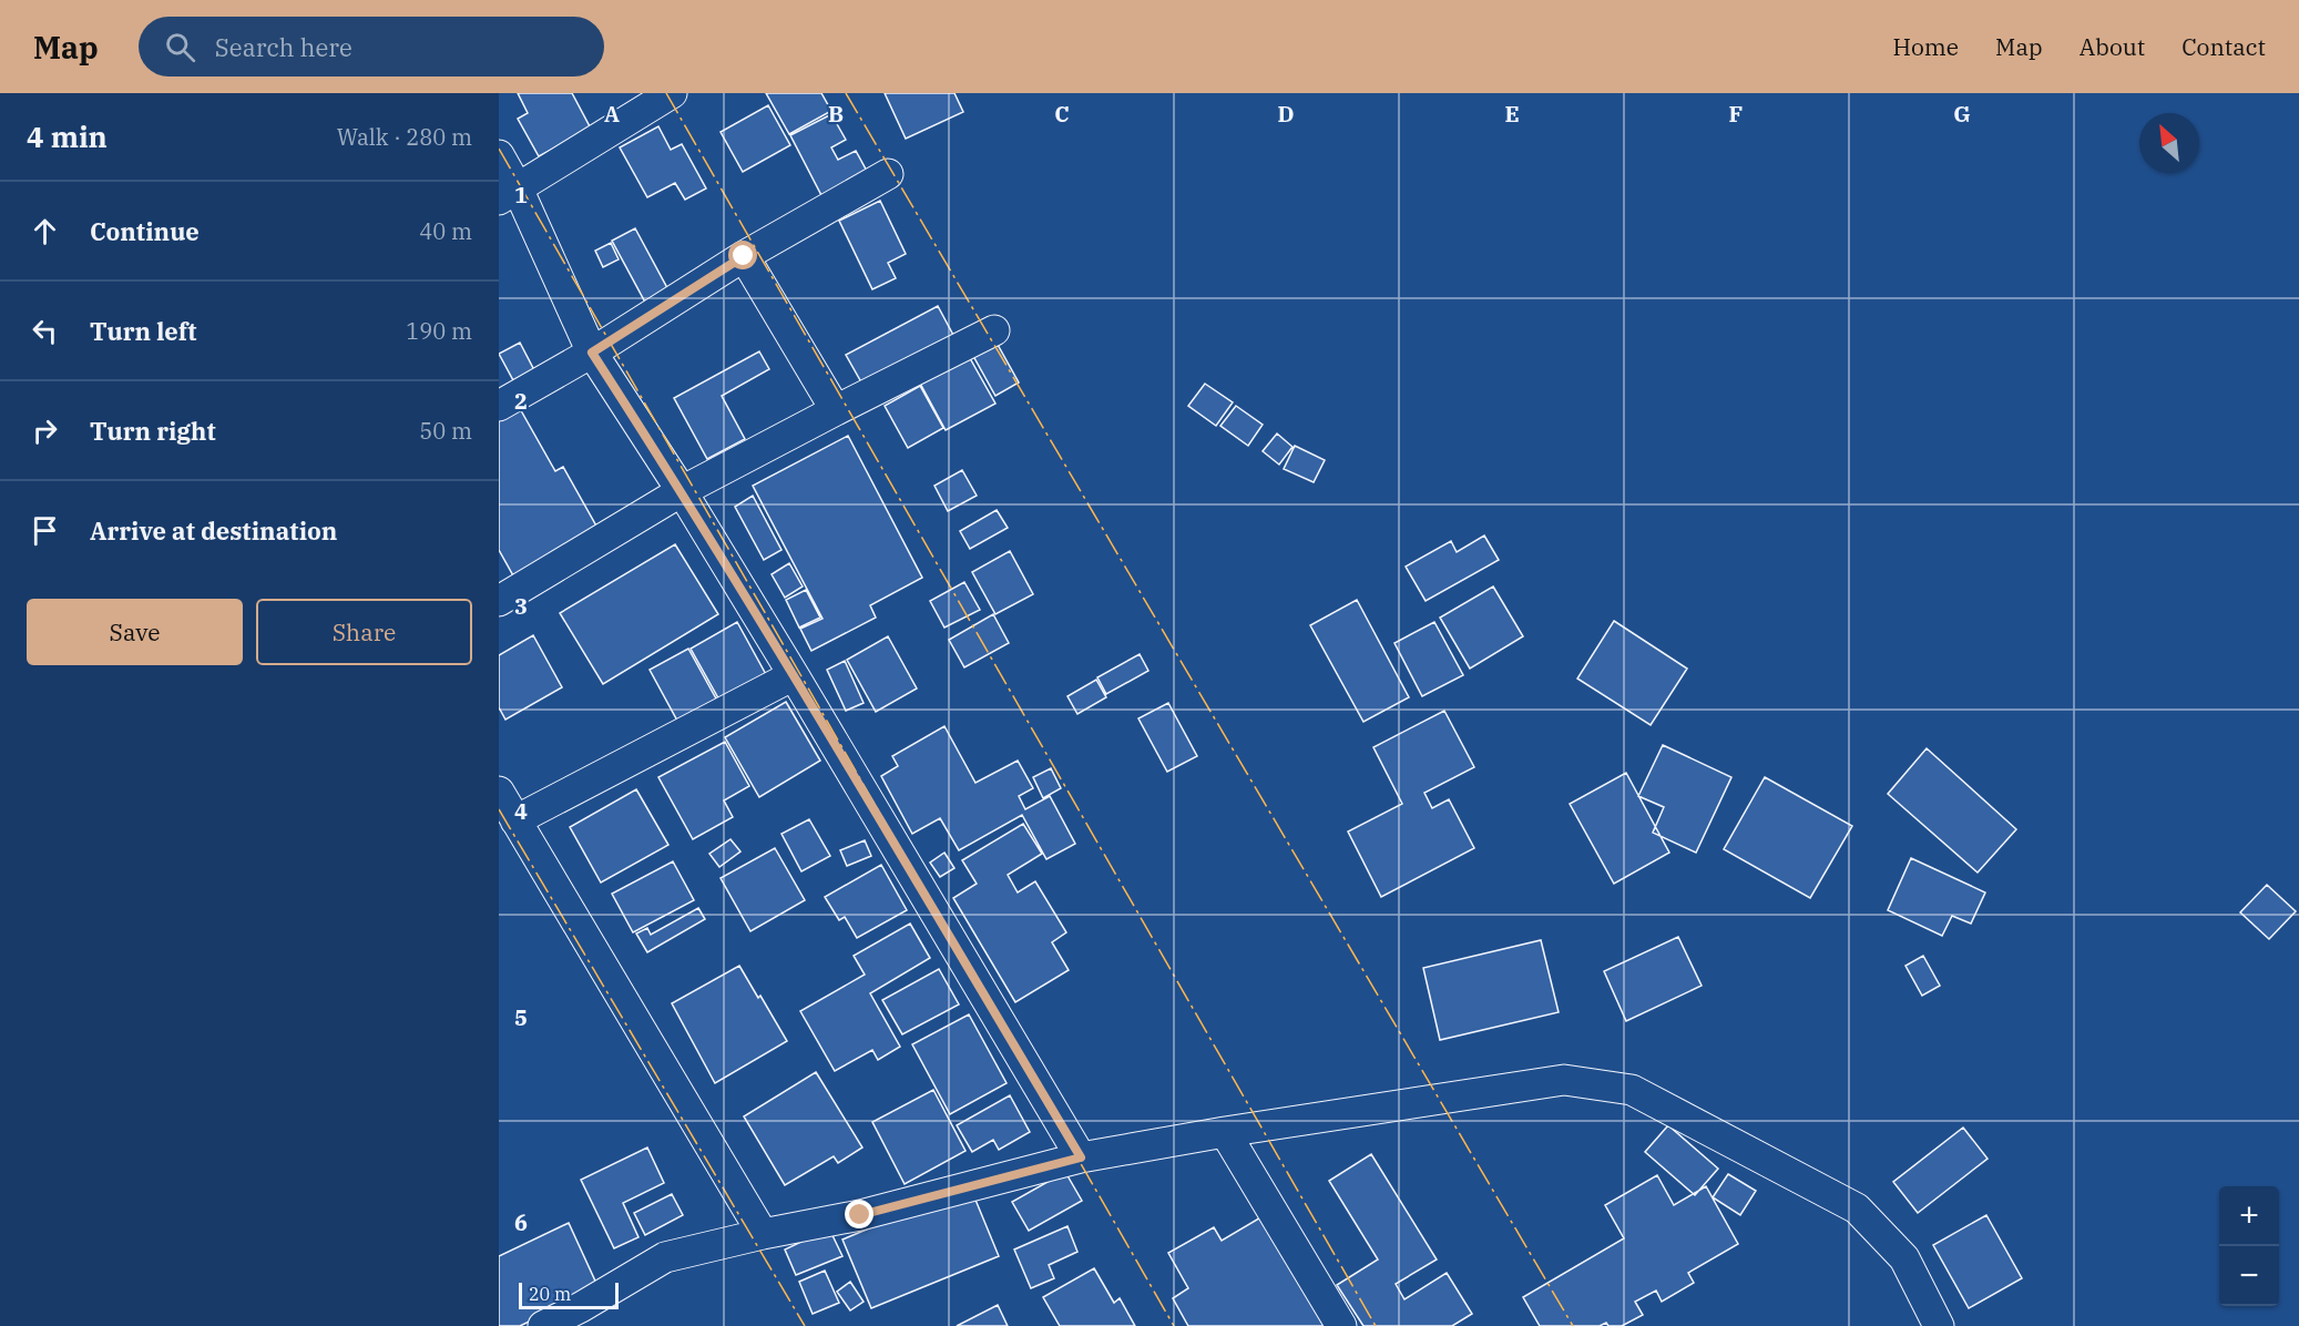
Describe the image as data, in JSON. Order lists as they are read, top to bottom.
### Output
{
  "scale_bar": "20 m",
  "north": "top left",
  "page": {
    "header": "Map",
    "search": "Search here",
    "nav": [
      "Home",
      "Map",
      "About",
      "Contact"
    ],
    "heading": ["4 min", "Walk · 280 m"],
    "list": [
      ["Continue", "40 m"],
      ["Turn left", "190 m"],
      ["Turn right", "50 m"],
      "Arrive at destination"
    ],
    "buttons": ["Save", "Share"],
    "map_buttons": ["+", "−"],
    "scale": "20 m"
  },
  "grid": {
    "columns": [
      "A",
      "B",
      "C",
      "D",
      "E",
      "F",
      "G"
    ],
    "rows": [
      "1",
      "2",
      "3",
      "4",
      "5",
      "6"
    ]
  }
}
